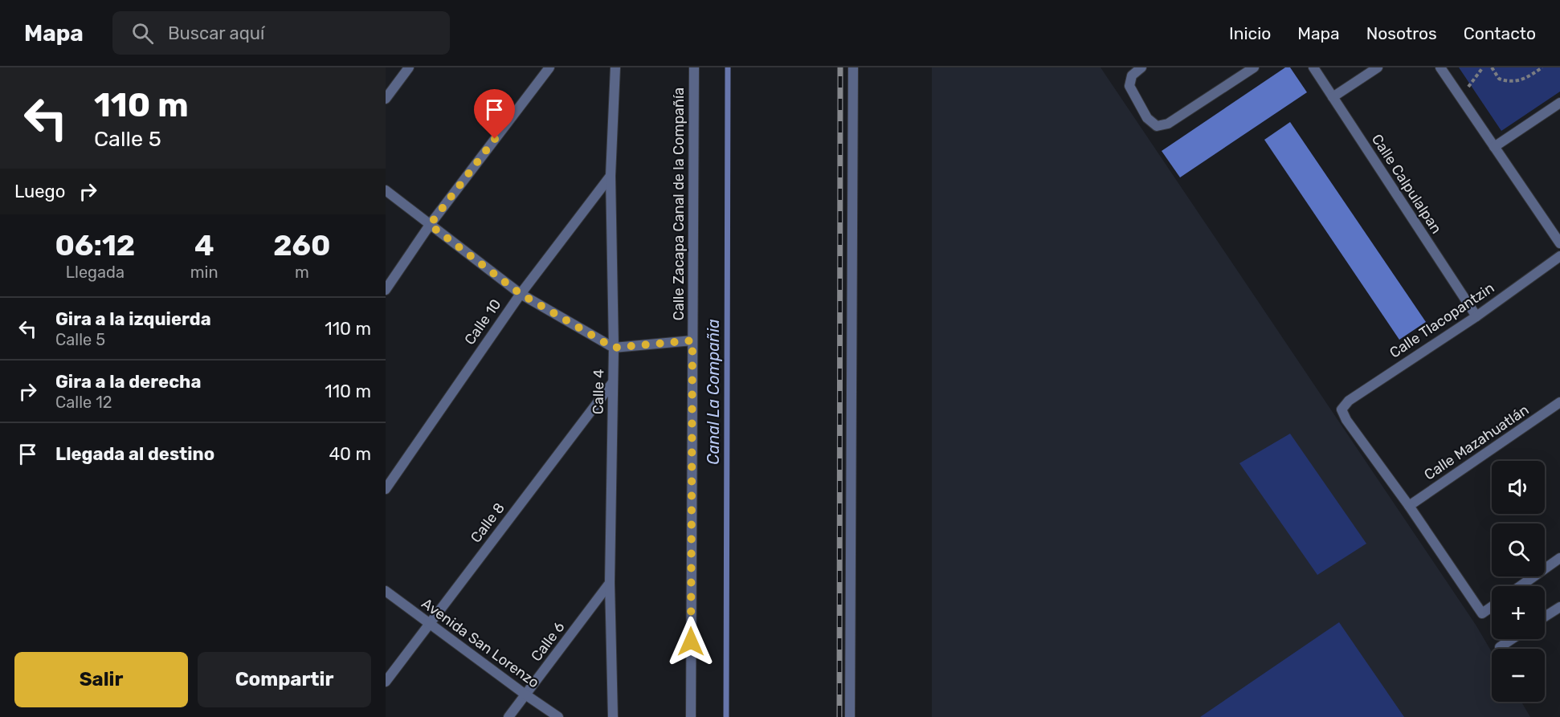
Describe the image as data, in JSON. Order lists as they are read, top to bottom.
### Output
{
  "streets": {
    "street": [
      "Calle Calpulalpan",
      "Calle Zacapa Canal de la Compañía",
      "Calle Tlacopantzin",
      "Calle 10",
      "Calle 4",
      "Calle Mazahuatlán",
      "Calle 8",
      "Calle 6",
      "Avenida San Lorenzo"
    ]
  },
  "crossings": [
    ["Calle Calpulalpan", "Calle Tlacopantzin"],
    ["Calle Tlacopantzin", "Calle Mazahuatlán"],
    ["Calle 10", "Calle 4"],
    ["Calle 4", "Calle 8"],
    ["Calle 4", "Calle 6"],
    ["Calle 8", "Avenida San Lorenzo"],
    ["Calle 6", "Avenida San Lorenzo"]
  ],
  "water": ["Canal La Compañia"],
  "page": {
    "header": "Mapa",
    "search": "Buscar aquí",
    "nav": [
      "Inicio",
      "Mapa",
      "Nosotros",
      "Contacto"
    ],
    "turn": ["110 m", "Calle 5"],
    "then": "Luego",
    "eta": [
      "06:12",
      "Llegada",
      "4",
      "min",
      "260",
      "m"
    ],
    "list": [
      {
        "name": "Gira a la izquierda",
        "note": "Calle 5",
        "value": "110 m"
      },
      {
        "name": "Gira a la derecha",
        "note": "Calle 12",
        "value": "110 m"
      },
      {
        "name": "Llegada al destino",
        "value": "40 m"
      }
    ],
    "map_buttons": ["+", "−"],
    "buttons": ["Salir", "Compartir"]
  }
}
